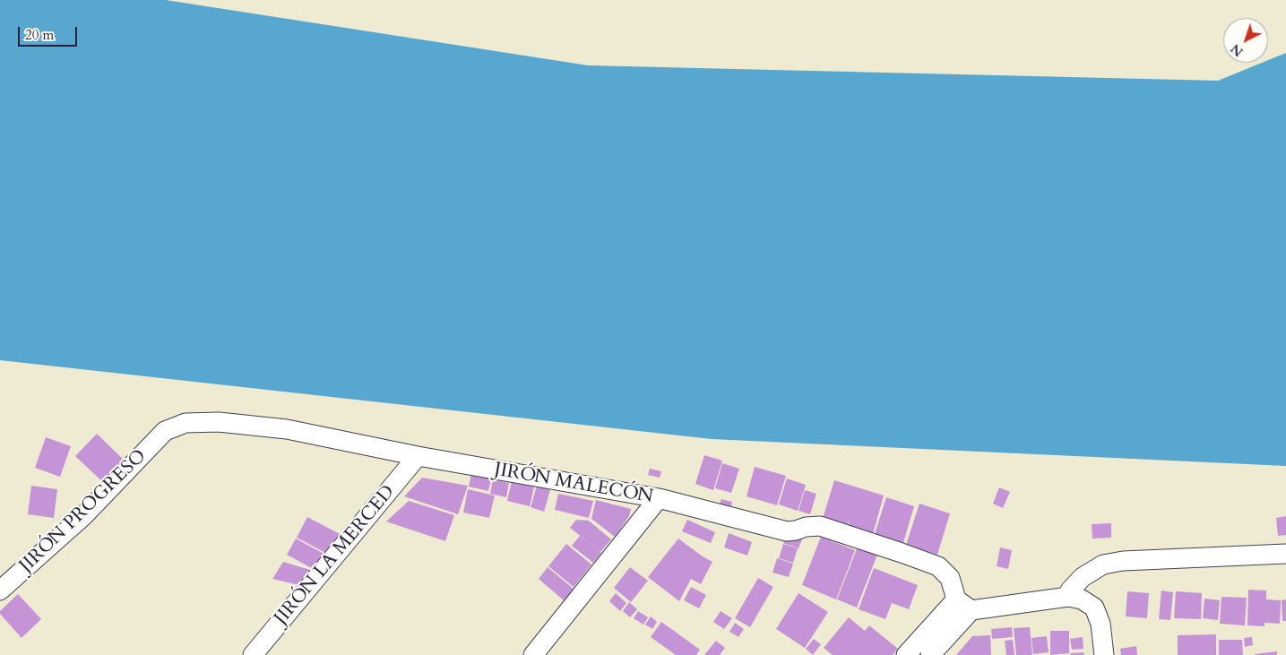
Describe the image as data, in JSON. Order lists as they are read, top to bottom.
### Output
{
  "streets": {
    "street": ["JIRÓN MALECÓN", "JIRÓN PROGRESO", "JIRÓN LA MERCED"]
  },
  "crossings": [
    ["JIRÓN MALECÓN", "JIRÓN PROGRESO"],
    ["JIRÓN MALECÓN", "JIRÓN LA MERCED"]
  ],
  "scale_bar": "20 m",
  "north": "bottom left"
}
